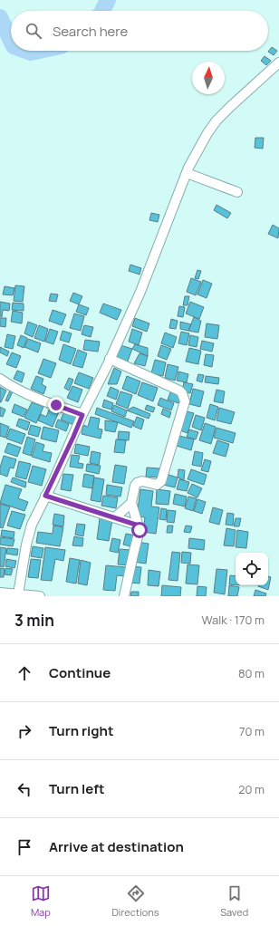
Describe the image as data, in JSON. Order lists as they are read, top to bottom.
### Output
{
  "north": "top",
  "page": {
    "search": "Search here",
    "heading": ["3 min", "Walk · 170 m"],
    "list": [
      ["Continue", "80 m"],
      ["Turn right", "70 m"],
      ["Turn left", "20 m"],
      "Arrive at destination"
    ],
    "nav": ["Map", "Directions", "Saved"]
  }
}
